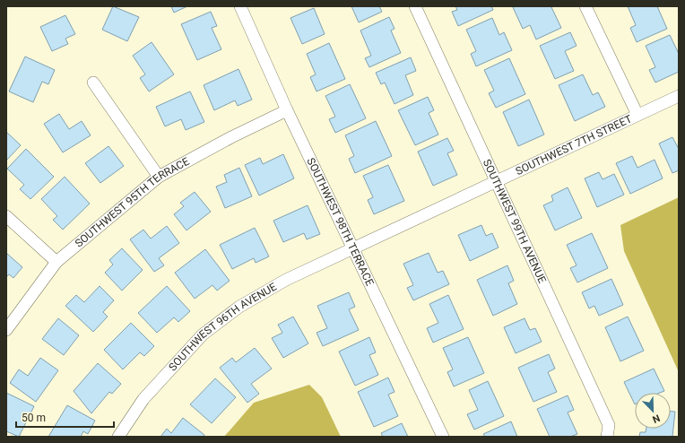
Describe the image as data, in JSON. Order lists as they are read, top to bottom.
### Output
{
  "streets": {
    "street": [
      "SOUTHWEST 7TH STREET",
      "SOUTHWEST 95TH TERRACE",
      "SOUTHWEST 99TH AVENUE",
      "SOUTHWEST 98TH TERRACE",
      "SOUTHWEST 96TH AVENUE"
    ]
  },
  "crossings": [
    ["SOUTHWEST 7TH STREET", "SOUTHWEST 99TH AVENUE"],
    ["SOUTHWEST 7TH STREET", "SOUTHWEST 98TH TERRACE"],
    ["SOUTHWEST 7TH STREET", "SOUTHWEST 96TH AVENUE"],
    ["SOUTHWEST 95TH TERRACE", "SOUTHWEST 98TH TERRACE"],
    ["SOUTHWEST 98TH TERRACE", "SOUTHWEST 96TH AVENUE"]
  ],
  "scale_bar": "50 m",
  "north": "bottom right"
}
